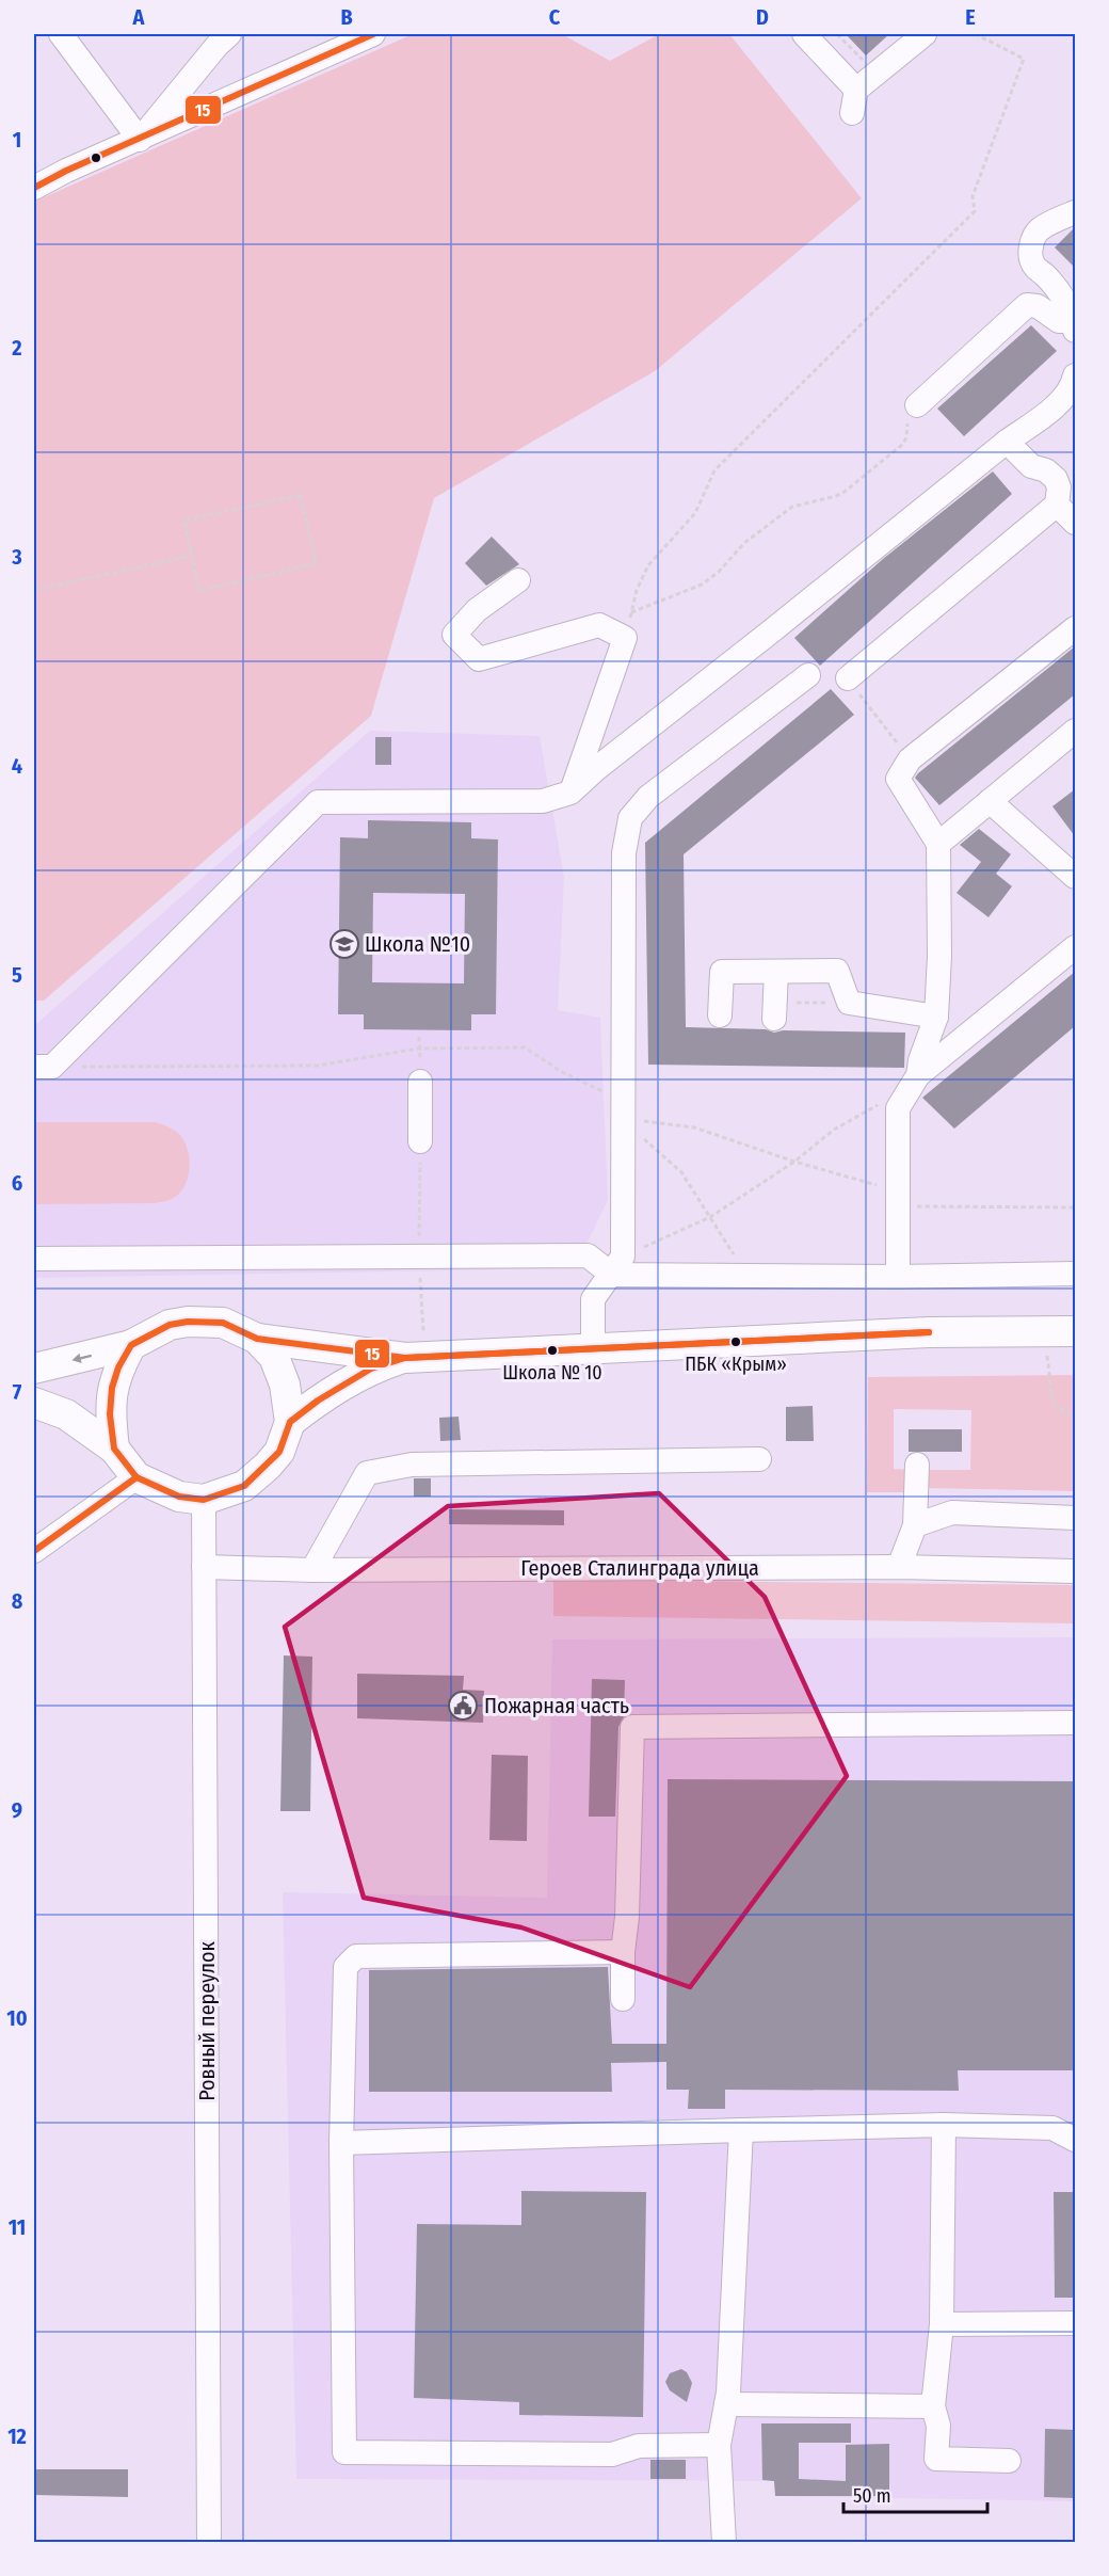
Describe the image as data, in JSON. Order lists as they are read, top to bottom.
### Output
{
  "streets": {
    "street": ["Героев Сталинграда улица", "Ровный переулок"]
  },
  "crossings": [
    ["Героев Сталинграда улица", "Ровный переулок"]
  ],
  "places": {
    "school or university": ["Школа №10"],
    "other": ["ПБК «Крым»", "Школа № 10"],
    "public building": ["Пожарная часть"]
  },
  "lines": ["transit line 15"],
  "scale_bar": "50 m",
  "grid": {
    "columns": [
      "A",
      "B",
      "C",
      "D",
      "E"
    ],
    "rows": [
      "1",
      "2",
      "3",
      "4",
      "5",
      "6",
      "7",
      "8",
      "9",
      "10",
      "11",
      "12"
    ]
  }
}
